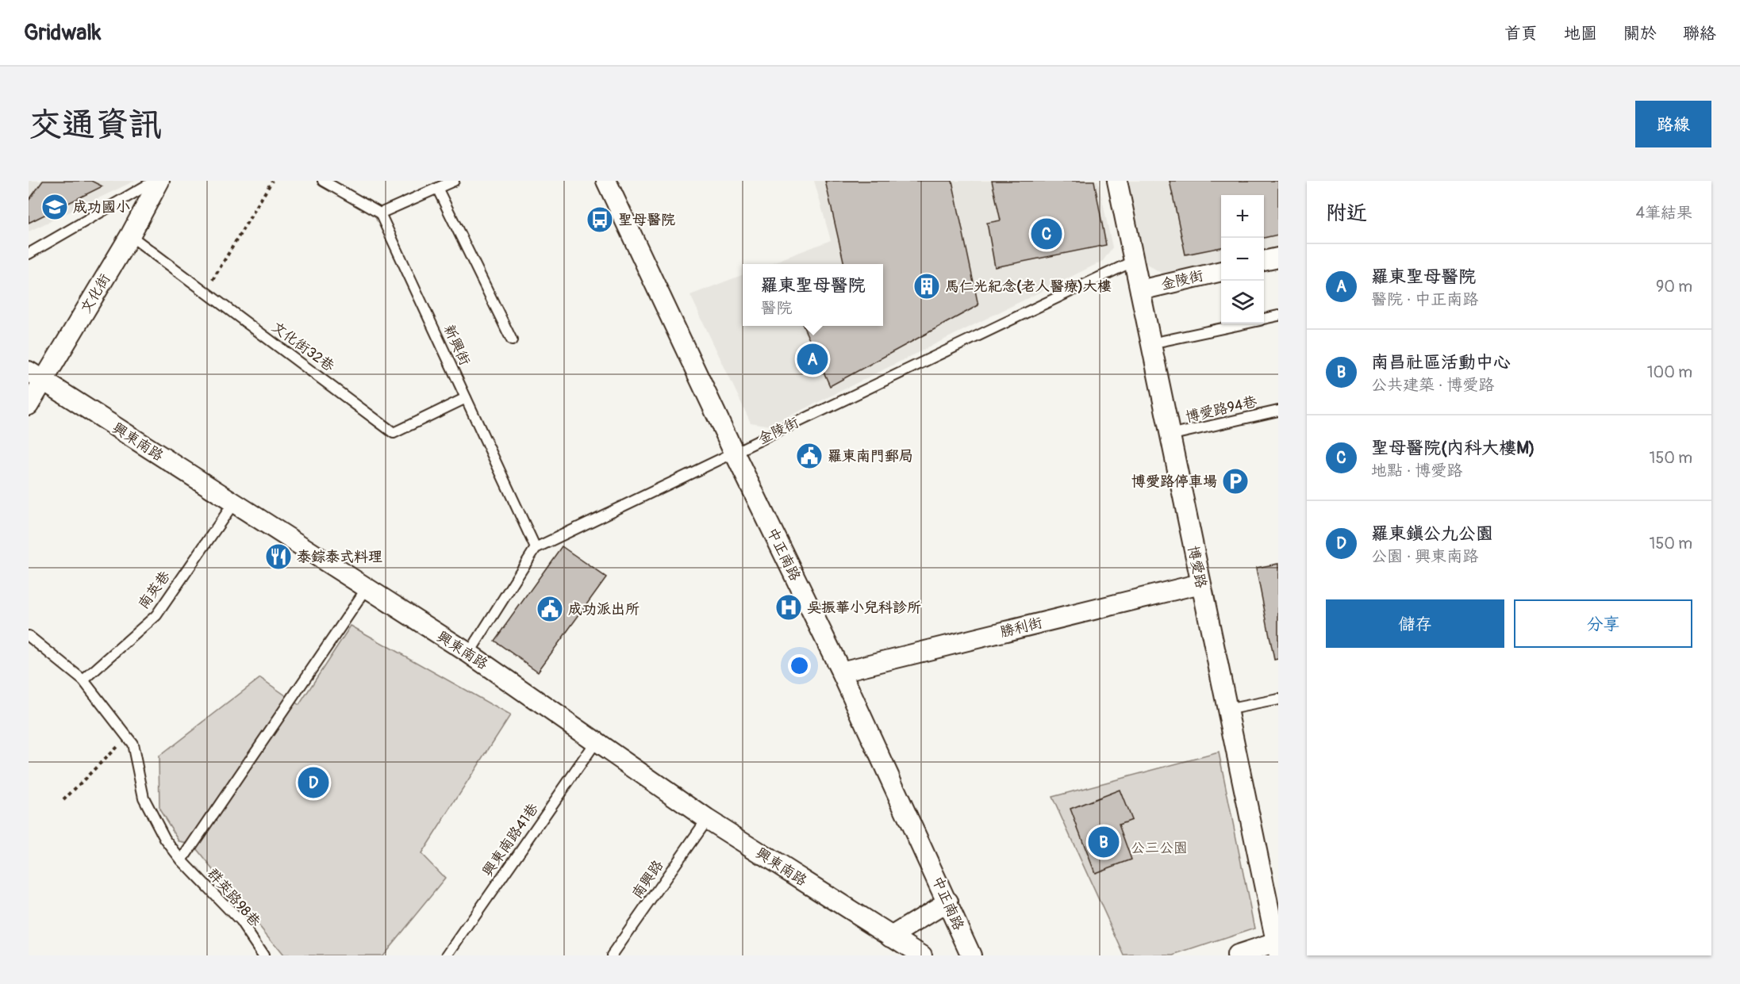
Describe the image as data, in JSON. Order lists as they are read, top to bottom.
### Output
{
  "streets": {
    "street": [
      "金陵街",
      "文化街",
      "興東南路",
      "中正南路",
      "博愛路",
      "勝利街"
    ],
    "lane": [
      "新興街",
      "文化街32巷",
      "博愛路94巷",
      "南英巷",
      "興東南路41巷",
      "南興路",
      "群英路98巷"
    ]
  },
  "crossings": [
    ["金陵街", "新興街"],
    ["金陵街", "中正南路"],
    ["金陵街", "博愛路"],
    ["文化街", "文化街32巷"],
    ["文化街", "興東南路"],
    ["新興街", "文化街32巷"],
    ["博愛路94巷", "博愛路"],
    ["興東南路", "南英巷"],
    ["興東南路", "興東南路41巷"],
    ["興東南路", "南興路"],
    ["中正南路", "勝利街"],
    ["博愛路", "勝利街"],
    ["南英巷", "群英路98巷"]
  ],
  "parks": ["公三公園"],
  "places": {
    "school or university": ["成功國小"],
    "bus stop": ["聖母醫院"],
    "building": ["馬仁光紀念(老人醫療)大樓"],
    "public building": ["羅東南門郵局", "成功派出所"],
    "parking": ["博愛路停車場"],
    "restaurant": ["泰錝泰式料理"],
    "hospital": ["吳振華小兒科診所"]
  },
  "page": {
    "header": "Gridwalk",
    "nav": [
      "首頁",
      "地圖",
      "關於",
      "聯絡"
    ],
    "buttons": [
      "路線",
      ["儲存", "分享"]
    ],
    "title": "交通資訊",
    "heading": ["附近", "4筆結果"],
    "map_buttons": ["+", "−"],
    "pins": [
      "C",
      "A",
      "D",
      "B"
    ],
    "list": [
      {
        "mark": "A",
        "name": "羅東聖母醫院",
        "note": "醫院 · 中正南路",
        "value": "90 m"
      },
      {
        "mark": "B",
        "name": "南昌社區活動中心",
        "note": "公共建築 · 博愛路",
        "value": "100 m"
      },
      {
        "mark": "C",
        "name": "聖母醫院(內科大樓M)",
        "note": "地點 · 博愛路",
        "value": "150 m"
      },
      {
        "mark": "D",
        "name": "羅東鎮公九公園",
        "note": "公園 · 興東南路",
        "value": "150 m"
      }
    ],
    "popup": ["羅東聖母醫院", "醫院"]
  }
}
